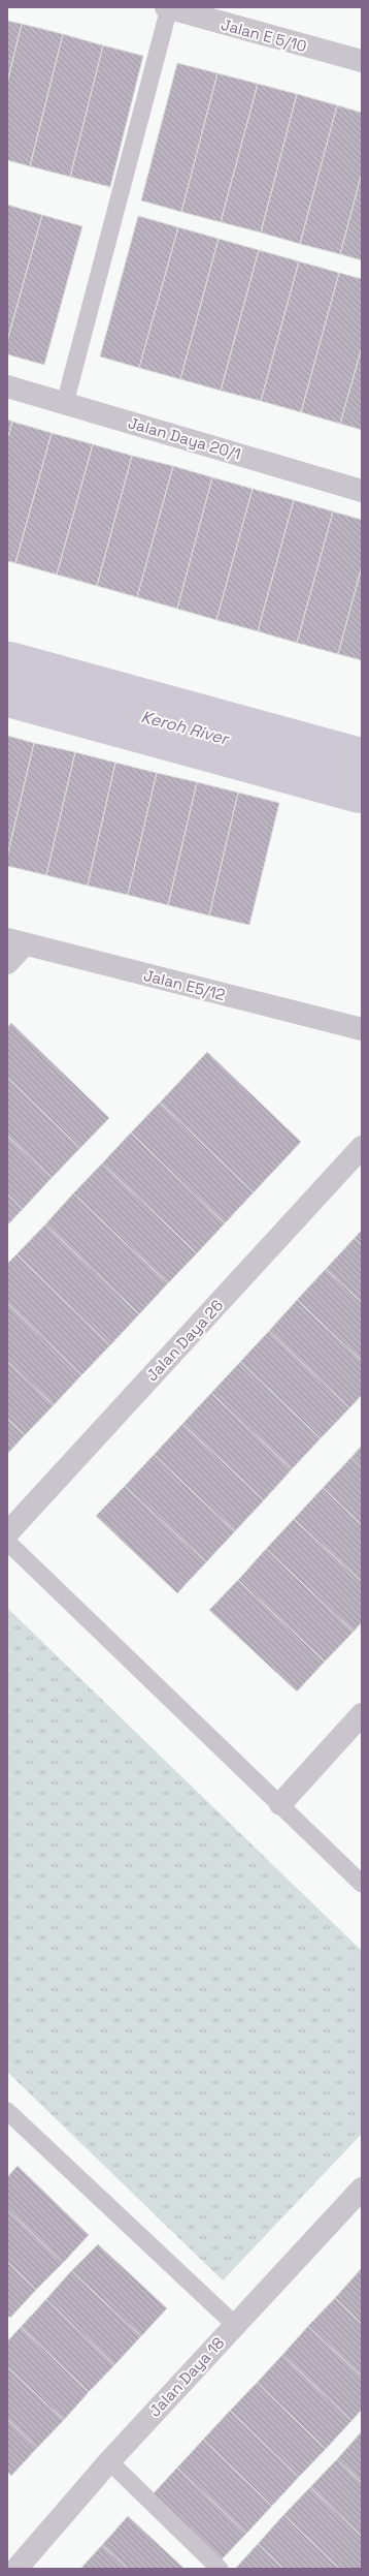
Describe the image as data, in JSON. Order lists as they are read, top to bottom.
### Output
{
  "streets": {
    "street": [
      "Jalan E 5/10",
      "Jalan Daya 20/1",
      "Jalan E5/12",
      "Jalan Daya 26",
      "Jalan Daya 18"
    ]
  },
  "water": ["Keroh River"]
}
